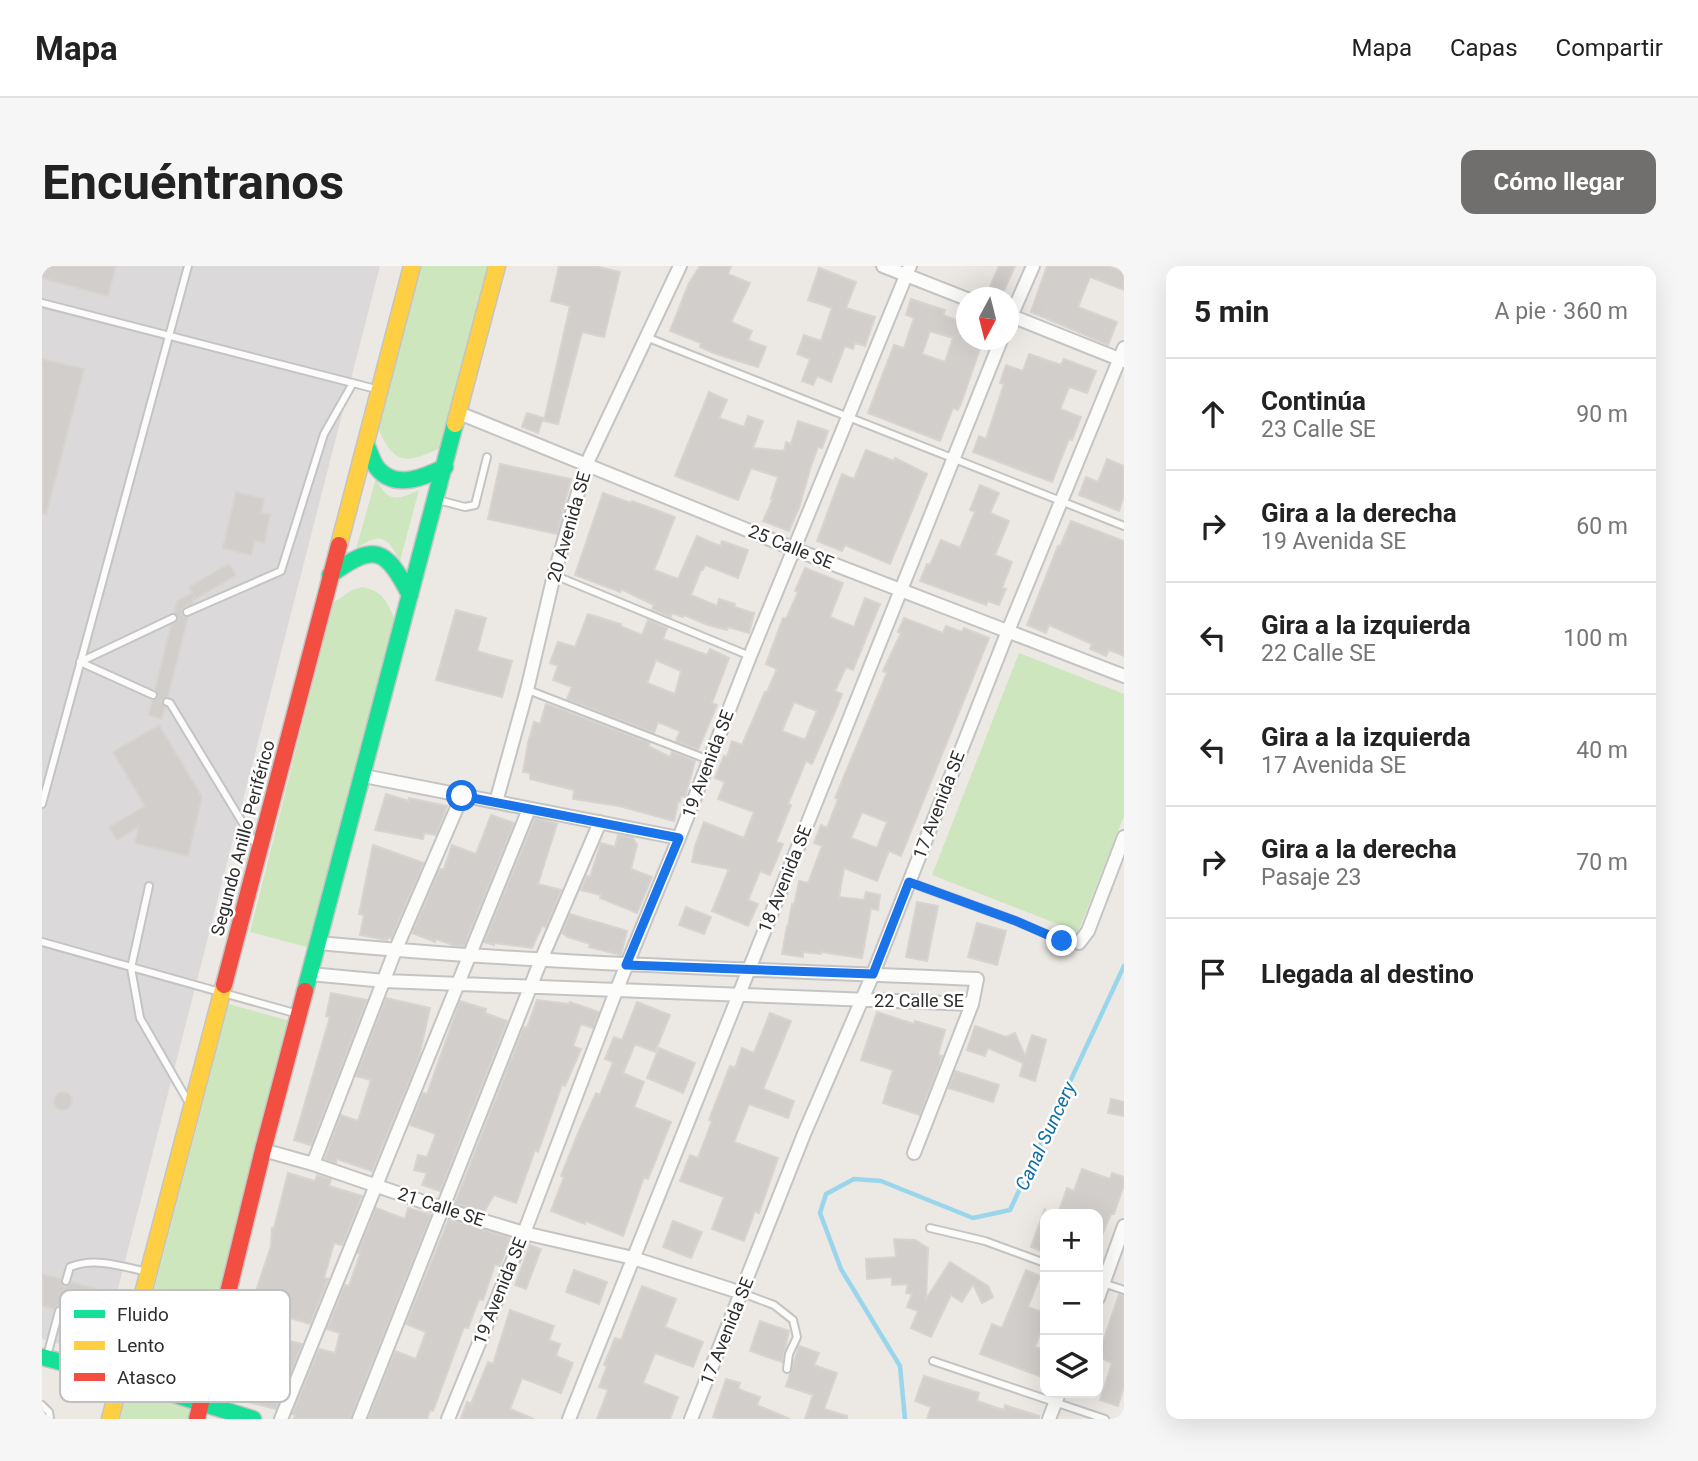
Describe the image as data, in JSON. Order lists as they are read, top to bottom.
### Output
{
  "streets": {
    "main road": ["Segundo Anillo Periférico"],
    "street": [
      "20 Avenida SE",
      "25 Calle SE",
      "19 Avenida SE",
      "17 Avenida SE",
      "18 Avenida SE",
      "22 Calle SE",
      "21 Calle SE"
    ]
  },
  "crossings": [
    ["20 Avenida SE", "25 Calle SE"],
    ["25 Calle SE", "19 Avenida SE"],
    ["25 Calle SE", "17 Avenida SE"],
    ["25 Calle SE", "18 Avenida SE"],
    ["19 Avenida SE", "22 Calle SE"],
    ["19 Avenida SE", "21 Calle SE"],
    ["17 Avenida SE", "22 Calle SE"],
    ["17 Avenida SE", "21 Calle SE"],
    ["18 Avenida SE", "22 Calle SE"],
    ["18 Avenida SE", "21 Calle SE"]
  ],
  "water": ["Canal Suncery"],
  "legend": ["Fluido", "Lento", "Atasco"],
  "north": "bottom",
  "page": {
    "header": "Mapa",
    "nav": ["Mapa", "Capas", "Compartir"],
    "buttons": "Cómo llegar",
    "title": "Encuéntranos",
    "heading": ["5 min", "A pie · 360 m"],
    "list": [
      ["Continúa", "23 Calle SE", "90 m"],
      ["Gira a la derecha", "19 Avenida SE", "60 m"],
      ["Gira a la izquierda", "22 Calle SE", "100 m"],
      ["Gira a la izquierda", "17 Avenida SE", "40 m"],
      ["Gira a la derecha", "Pasaje 23", "70 m"],
      "Llegada al destino"
    ],
    "map_buttons": ["+", "−"]
  }
}
